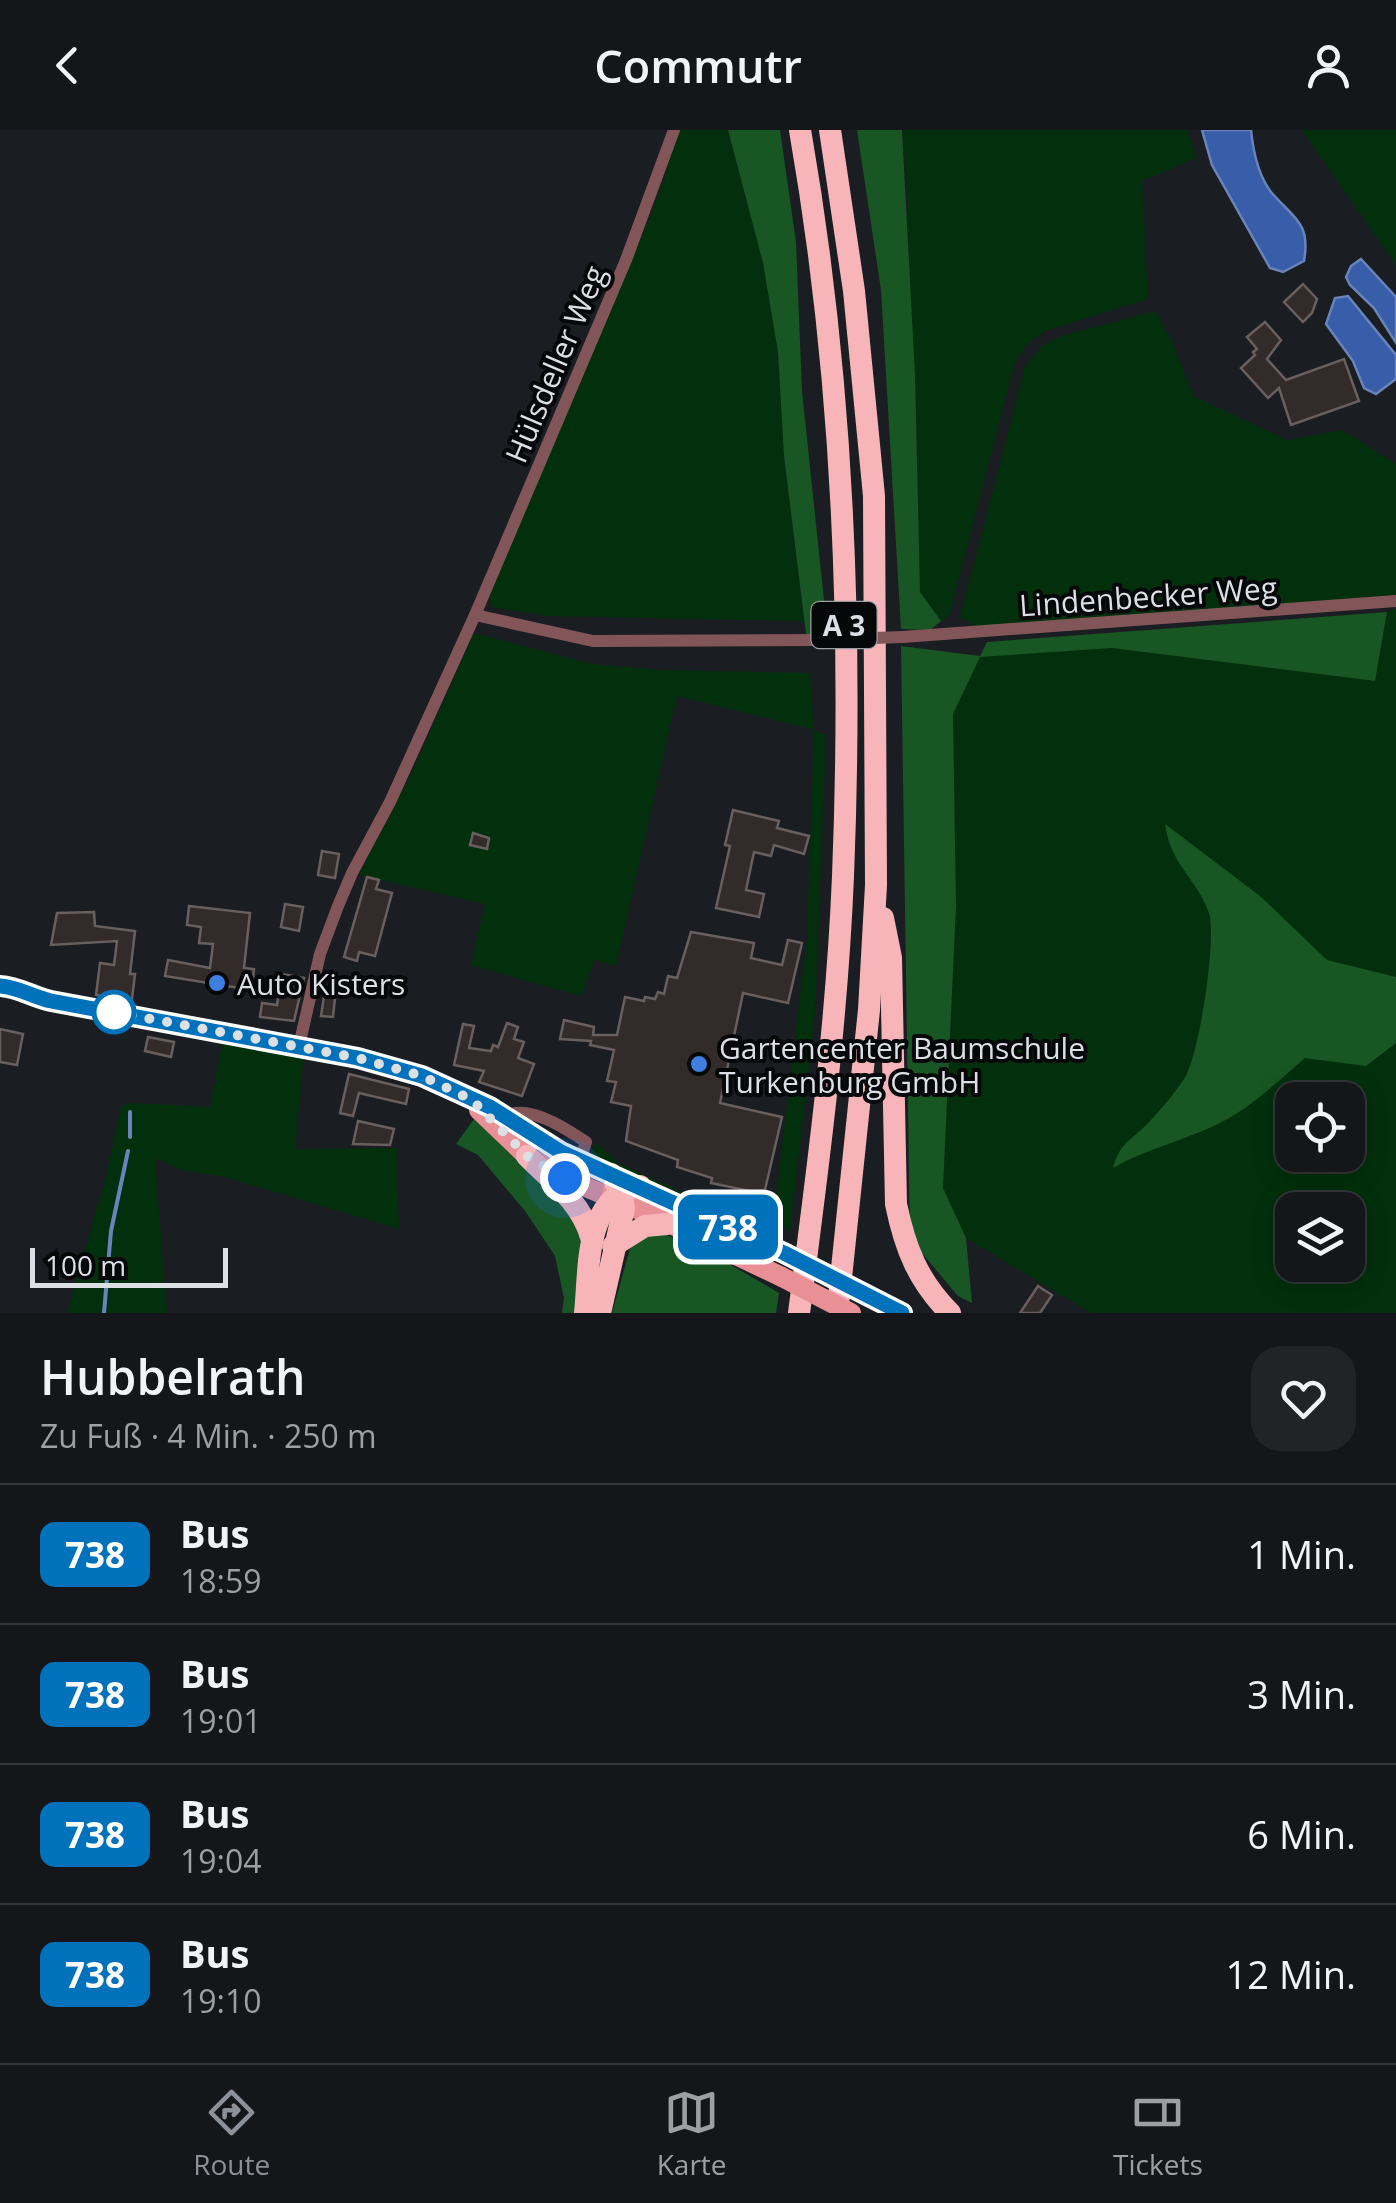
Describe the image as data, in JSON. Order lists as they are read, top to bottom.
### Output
{
  "streets": {
    "highway": ["A 3"],
    "street": ["Hülsdeller Weg", "Lindenbecker Weg"]
  },
  "crossings": [
    ["Hülsdeller Weg", "Lindenbecker Weg"]
  ],
  "places": ["Auto Kisters", "Gartencenter Baumschule Turkenburg GmbH"],
  "lines": ["bus line 738"],
  "scale_bar": "100 m",
  "page": {
    "header": "Commutr",
    "on_map": "738",
    "scale": "100 m",
    "heading": ["Hubbelrath", "Zu Fuß · 4 Min. · 250 m"],
    "list": [
      {
        "mark": "738",
        "name": "Bus",
        "note": "18:59",
        "value": "1 Min."
      },
      {
        "mark": "738",
        "name": "Bus",
        "note": "19:01",
        "value": "3 Min."
      },
      {
        "mark": "738",
        "name": "Bus",
        "note": "19:04",
        "value": "6 Min."
      },
      {
        "mark": "738",
        "name": "Bus",
        "note": "19:10",
        "value": "12 Min."
      }
    ],
    "tabs": ["Route", "Karte", "Tickets"]
  }
}
